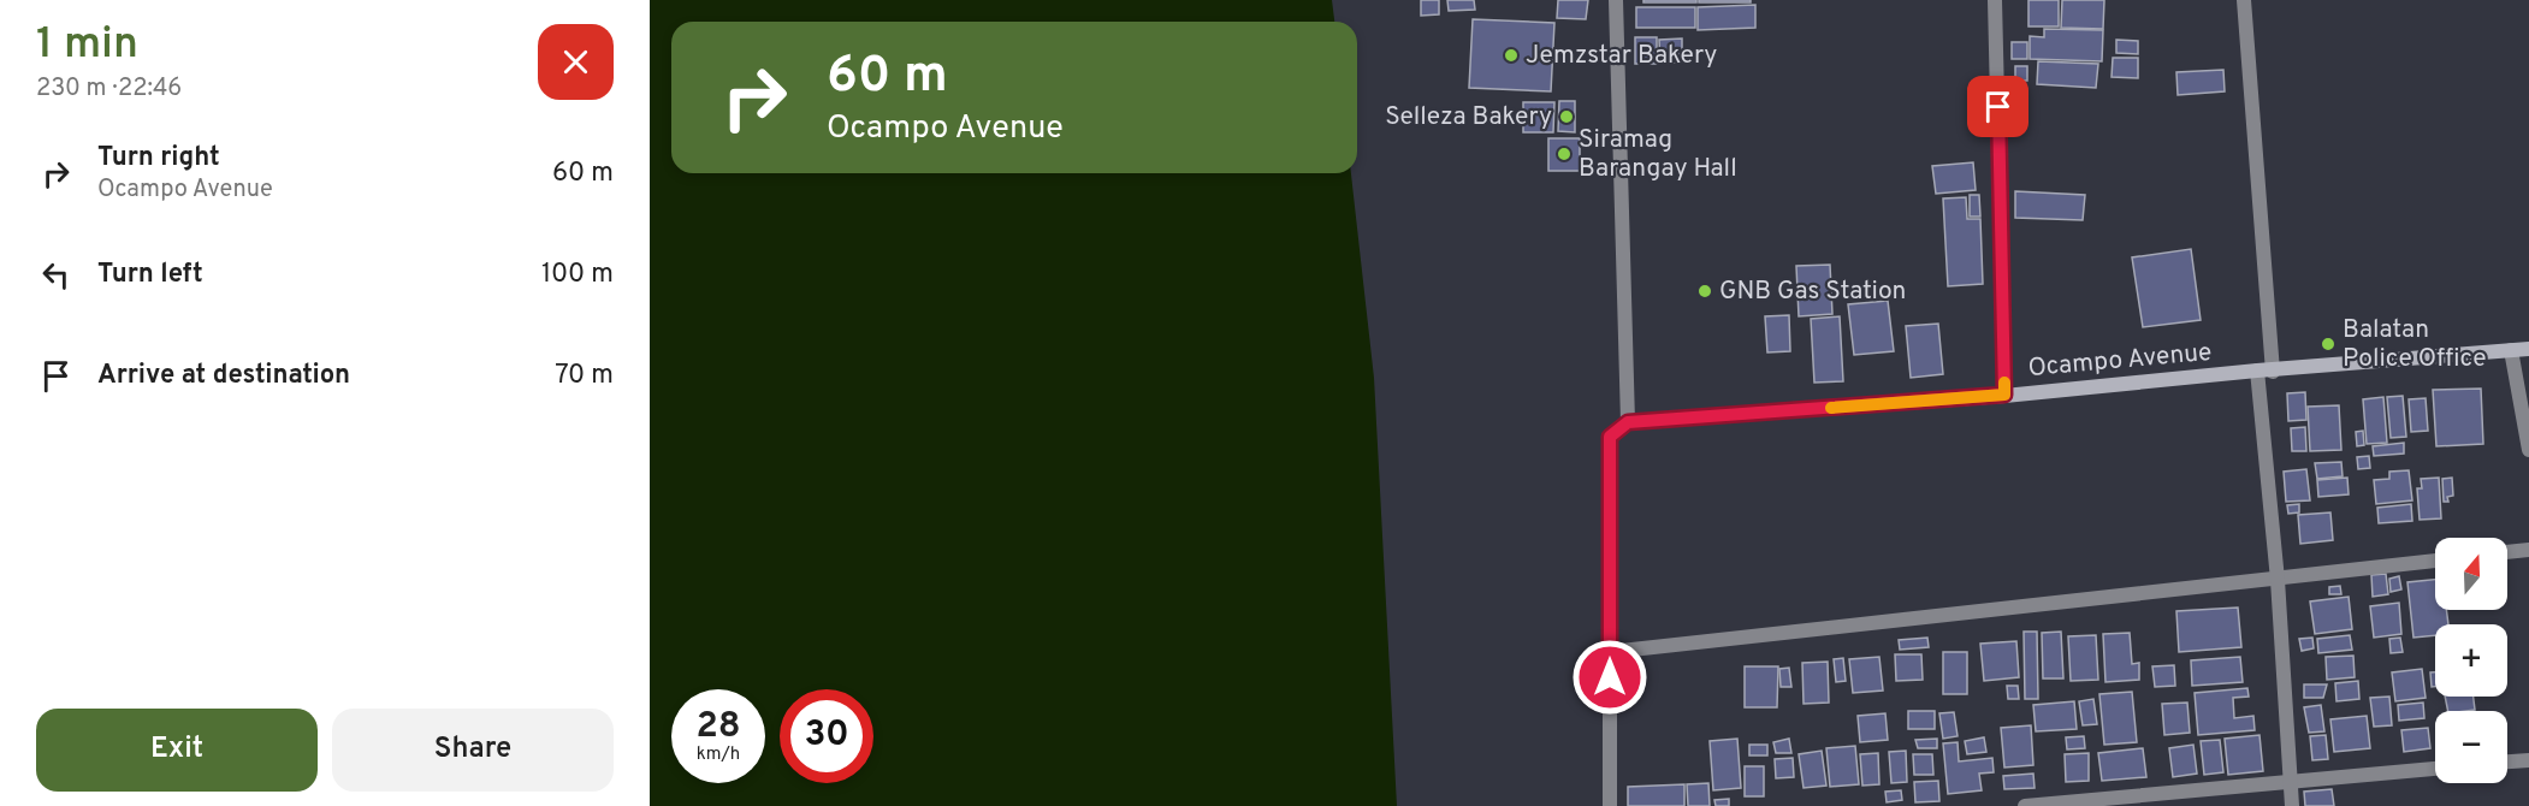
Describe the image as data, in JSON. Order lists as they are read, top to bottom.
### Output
{
  "streets": {
    "main road": ["Ocampo Avenue"]
  },
  "places": [
    "Jemzstar Bakery",
    "Selleza Bakery",
    "Siramag Barangay Hall",
    "GNB Gas Station",
    "Balatan Police Office"
  ],
  "north": "top",
  "page": {
    "heading": ["1 min", "230 m · 22:46"],
    "turn": ["60 m", "Ocampo Avenue"],
    "list": [
      {
        "name": "Turn right",
        "note": "Ocampo Avenue",
        "value": "60 m"
      },
      {
        "name": "Turn left",
        "value": "100 m"
      },
      {
        "name": "Arrive at destination",
        "value": "70 m"
      }
    ],
    "map_buttons": ["+", "−"],
    "speed": "28 km/h",
    "limit": "30",
    "buttons": ["Exit", "Share"]
  }
}
